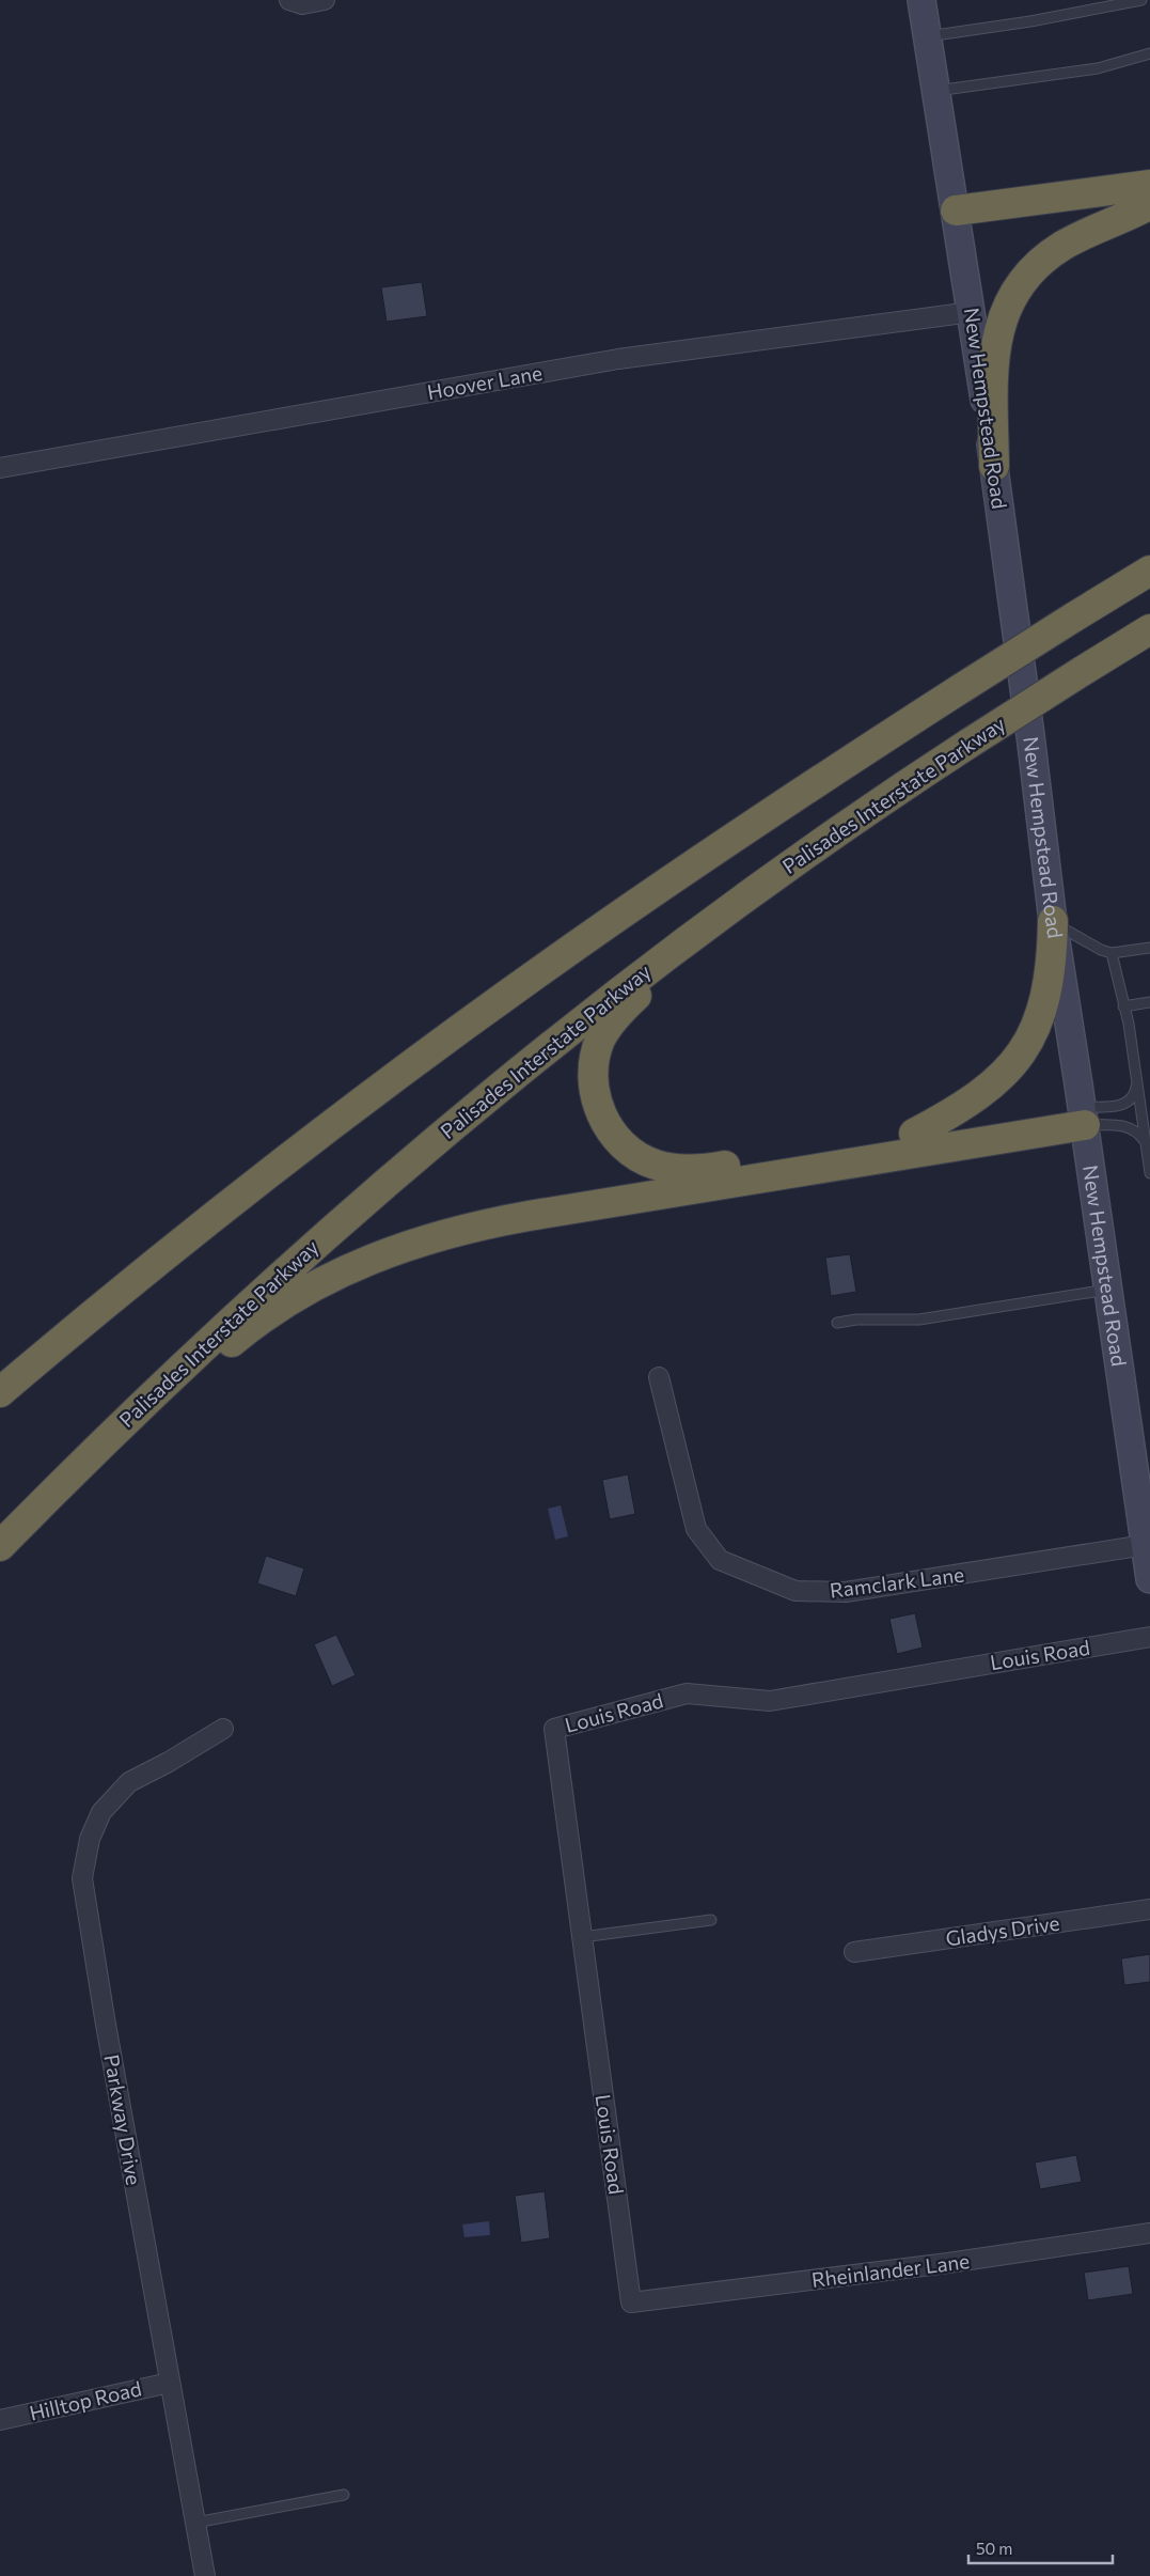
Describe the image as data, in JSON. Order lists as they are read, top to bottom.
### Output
{
  "streets": {
    "highway": ["Palisades Interstate Parkway"],
    "street": [
      "Hoover Lane",
      "New Hempstead Road",
      "Ramclark Lane",
      "Louis Road",
      "Gladys Drive",
      "Parkway Drive",
      "Rheinlander Lane",
      "Hilltop Road"
    ]
  },
  "crossings": [
    ["Hoover Lane", "New Hempstead Road"],
    ["New Hempstead Road", "Ramclark Lane"],
    ["Louis Road", "Rheinlander Lane"],
    ["Parkway Drive", "Hilltop Road"]
  ],
  "scale_bar": "50 m"
}
